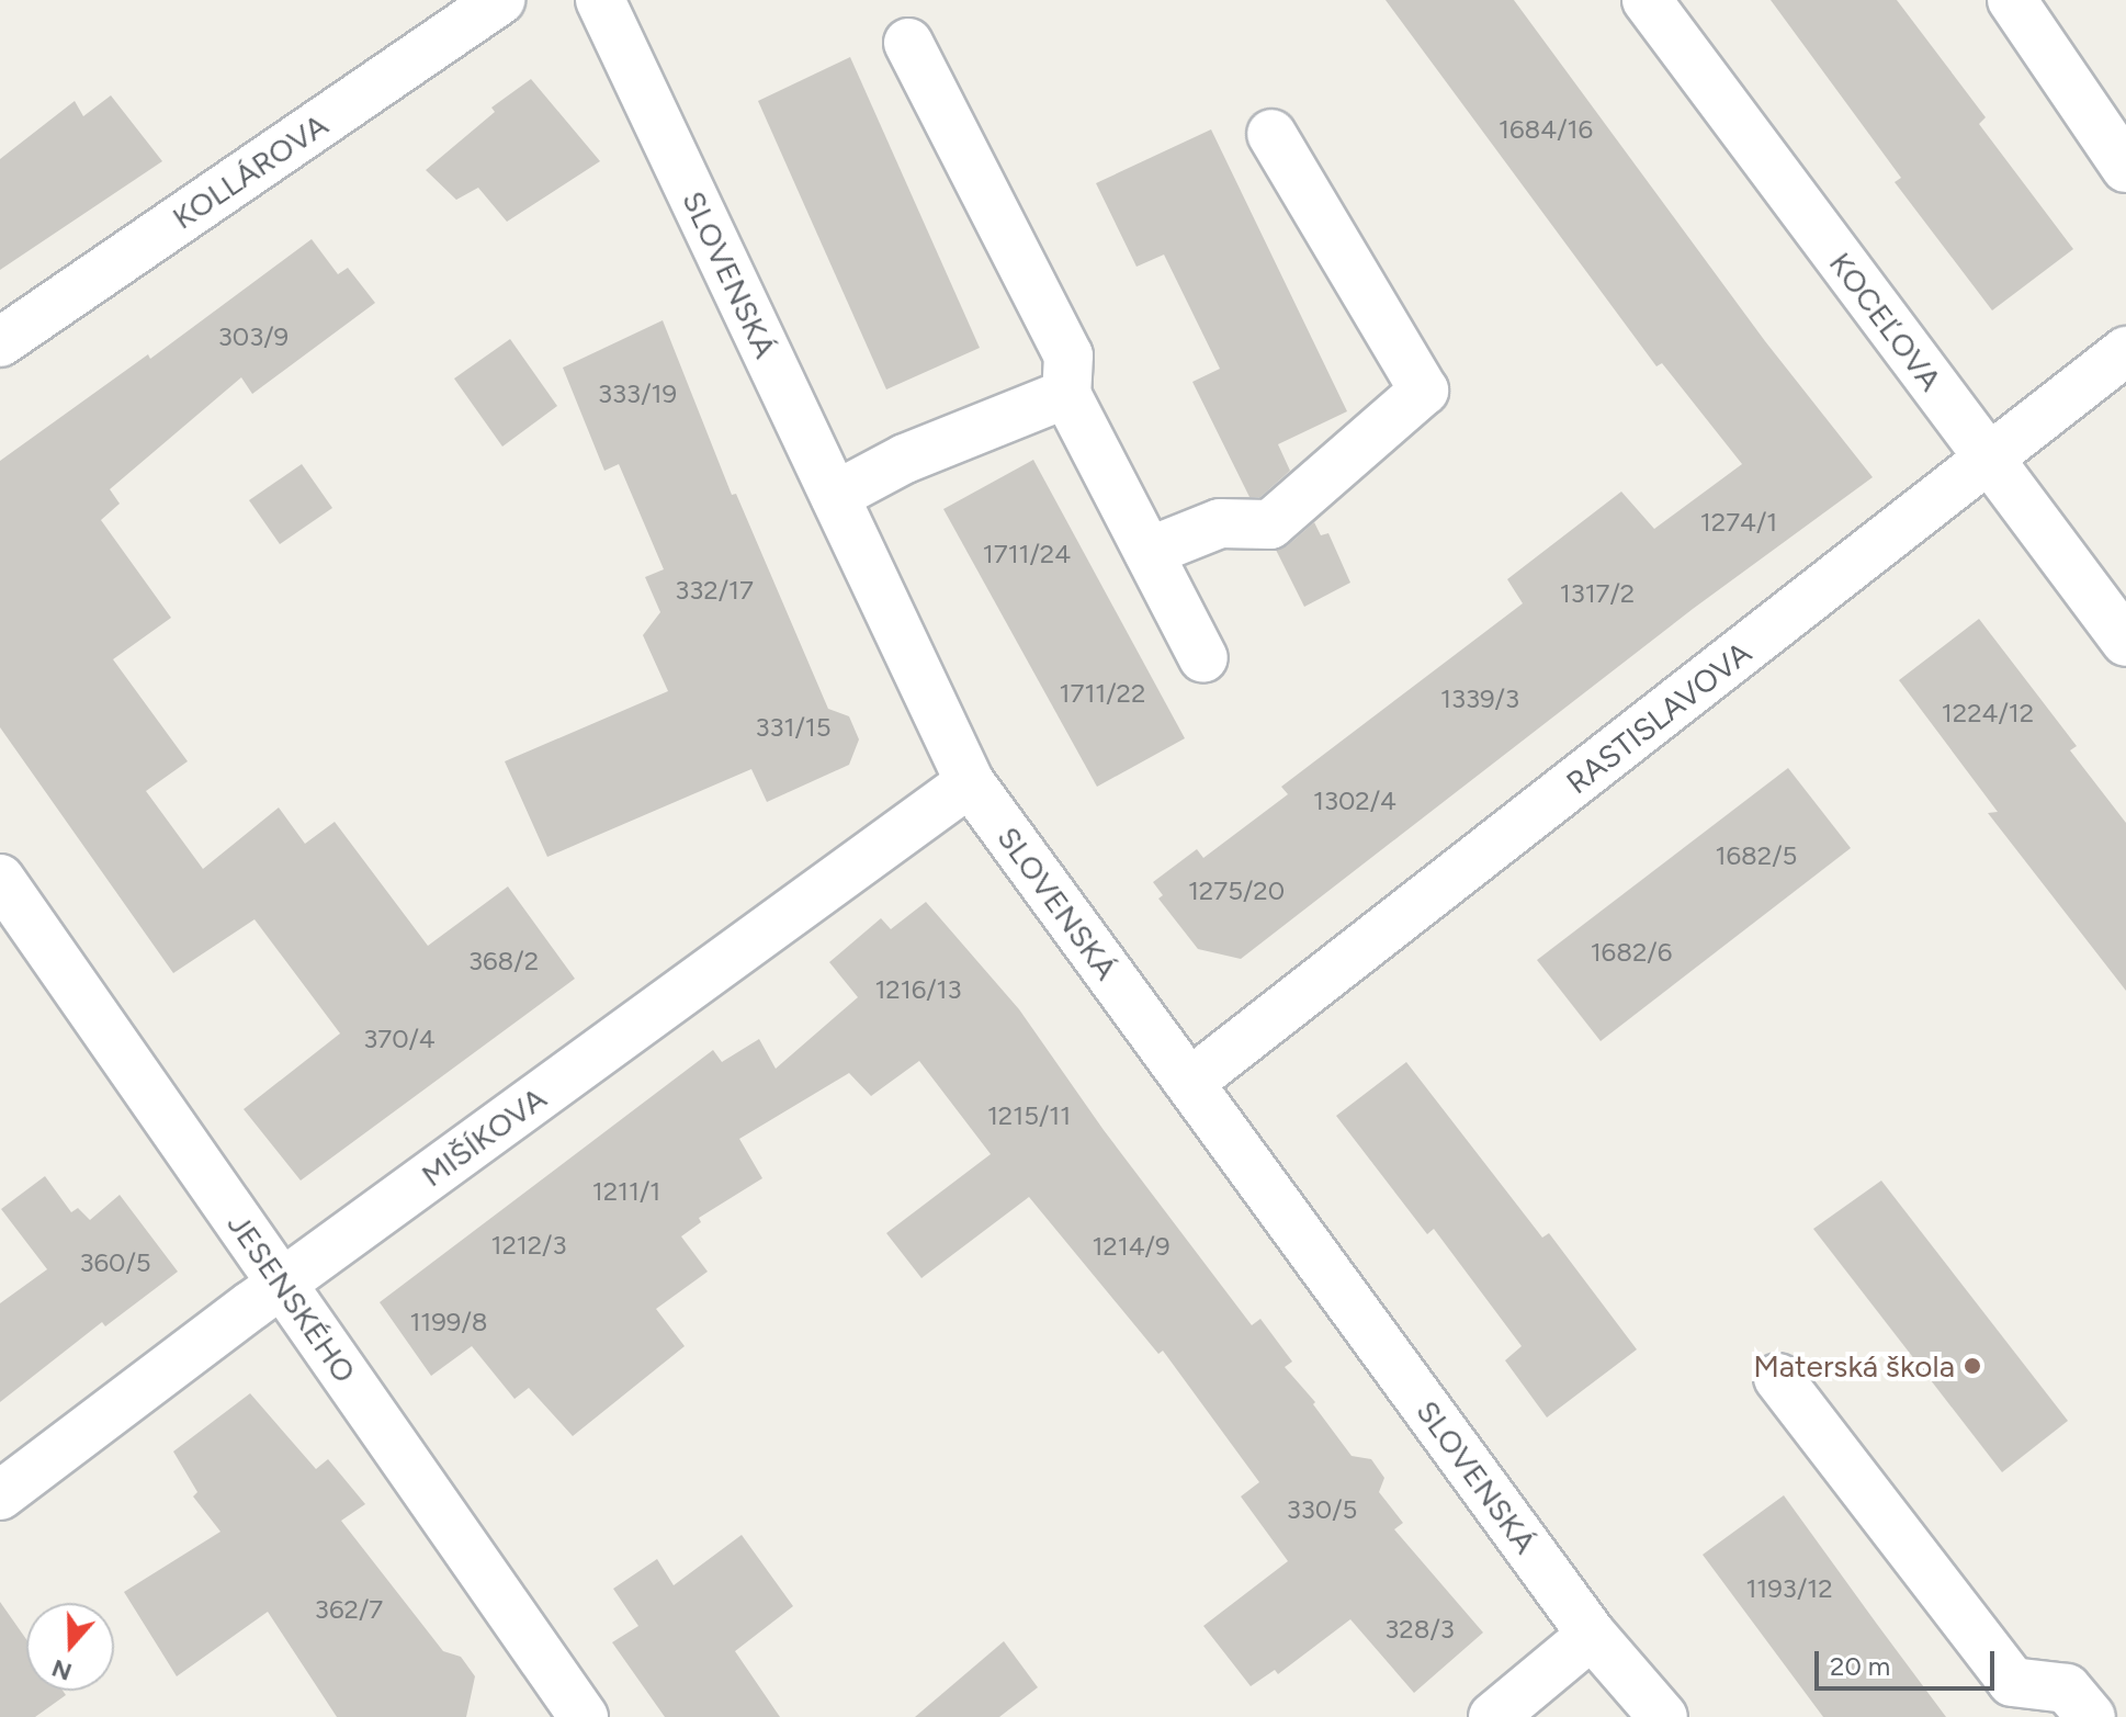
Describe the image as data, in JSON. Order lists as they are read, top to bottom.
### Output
{
  "streets": {
    "street": [
      "KOLLÁROVA",
      "SLOVENSKÁ",
      "KOCEĽOVA",
      "RASTISLAVOVA",
      "MIŠÍKOVA",
      "JESENSKÉHO"
    ]
  },
  "crossings": [
    ["SLOVENSKÁ", "RASTISLAVOVA"],
    ["SLOVENSKÁ", "MIŠÍKOVA"],
    ["KOCEĽOVA", "RASTISLAVOVA"],
    ["MIŠÍKOVA", "JESENSKÉHO"]
  ],
  "places": ["Materská škola"],
  "house_numbers": [
    "1684/16",
    "303/9",
    "333/19",
    "1274/1",
    "1711/24",
    "332/17",
    "1317/2",
    "1711/22",
    "1339/3",
    "1224/12",
    "331/15",
    "1302/4",
    "1682/5",
    "1275/20",
    "1682/6",
    "368/2",
    "1216/13",
    "370/4",
    "1215/11",
    "1211/1",
    "1212/3",
    "1214/9",
    "360/5",
    "1199/8",
    "330/5",
    "1193/12",
    "362/7",
    "328/3"
  ],
  "scale_bar": "20 m",
  "north": "bottom"
}
